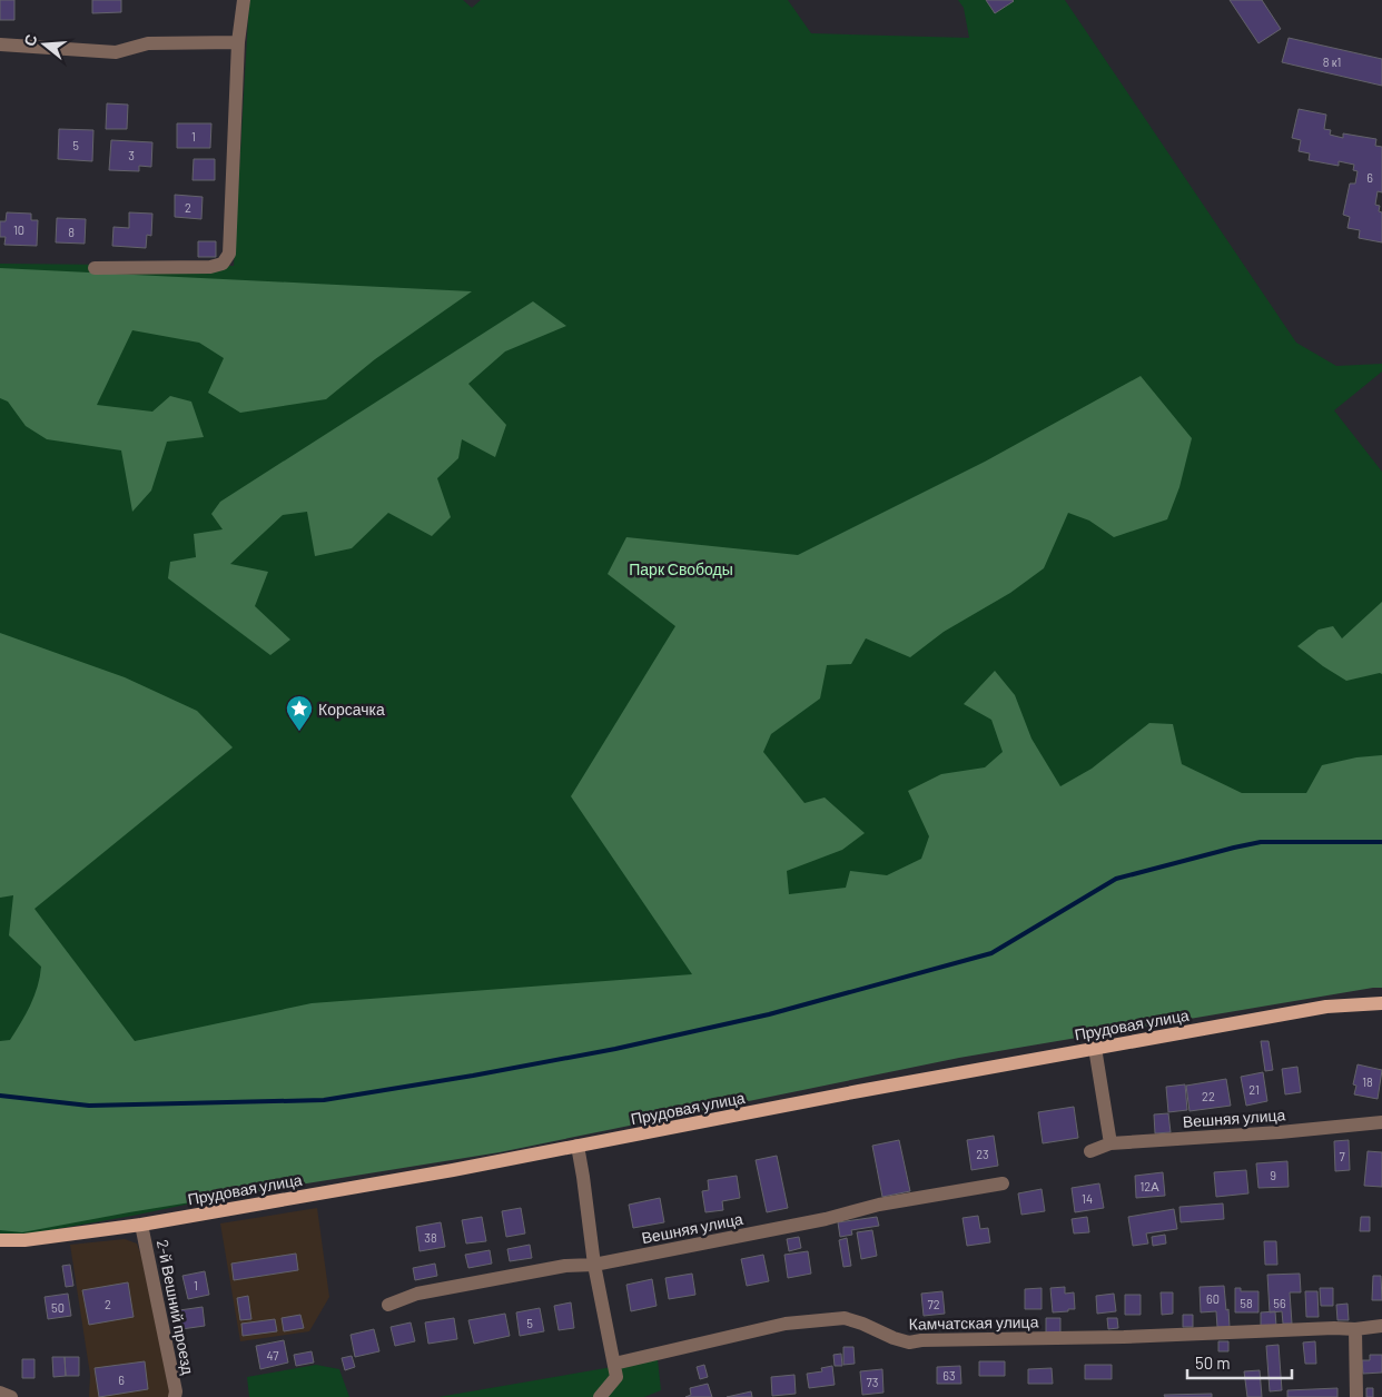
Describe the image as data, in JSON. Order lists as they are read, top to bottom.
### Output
{
  "streets": {
    "main road": ["Прудовая улица"],
    "street": ["Вешняя улица", "2-й Вешний проезд", "Камчатская улица"]
  },
  "crossings": [
    ["Прудовая улица", "2-й Вешний проезд"]
  ],
  "parks": ["Парк Свободы"],
  "places": {
    "place": ["Корсачка"]
  },
  "house_numbers": [
    "8 к1",
    "1",
    "5",
    "3",
    "6",
    "2",
    "10",
    "8",
    "18",
    "21",
    "22",
    "23",
    "7",
    "9",
    "12А",
    "14",
    "38",
    "1",
    "60",
    "58",
    "56",
    "2",
    "72",
    "50",
    "5",
    "47",
    "63",
    "6",
    "73"
  ],
  "scale_bar": "50 m",
  "north": "left"
}
